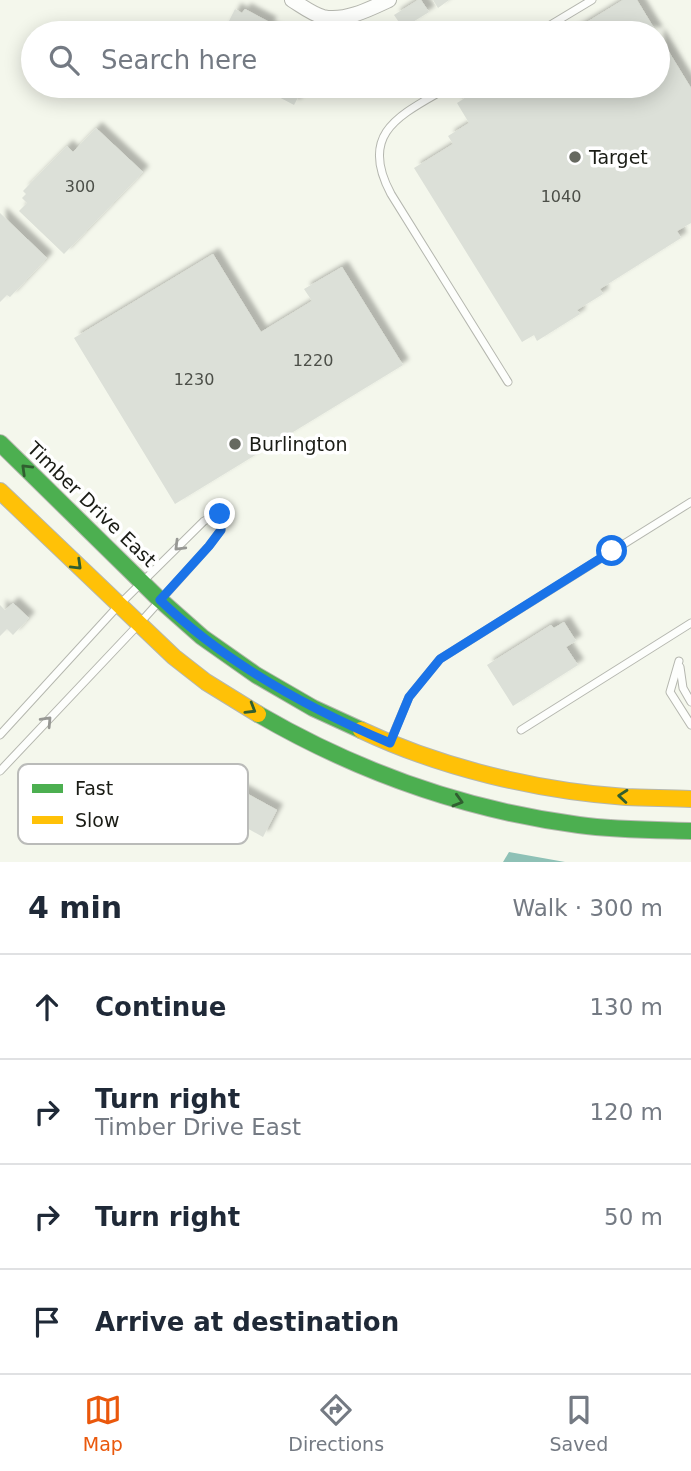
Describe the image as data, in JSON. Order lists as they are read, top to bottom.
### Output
{
  "streets": {
    "street": ["Timber Drive East"]
  },
  "places": ["Target", "Burlington"],
  "house_numbers": [
    "300",
    "1040",
    "1220",
    "1230"
  ],
  "legend": ["Fast", "Slow"],
  "page": {
    "search": "Search here",
    "heading": ["4 min", "Walk · 300 m"],
    "list": [
      ["Continue", "130 m"],
      ["Turn right", "Timber Drive East", "120 m"],
      ["Turn right", "50 m"],
      "Arrive at destination"
    ],
    "nav": ["Map", "Directions", "Saved"]
  }
}
